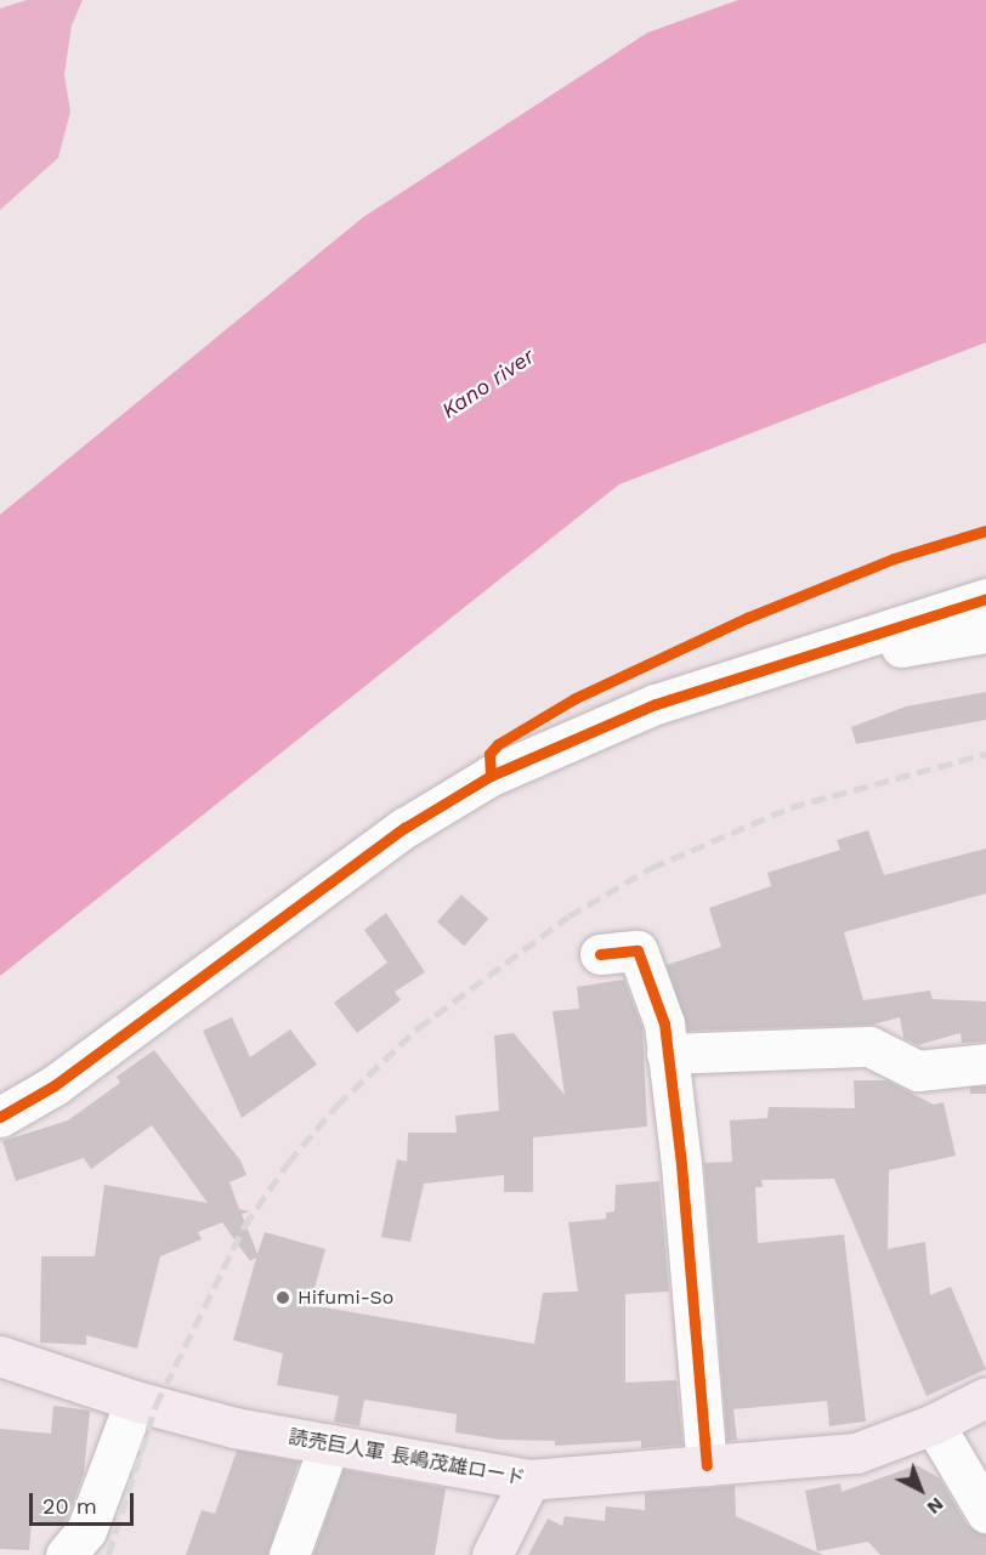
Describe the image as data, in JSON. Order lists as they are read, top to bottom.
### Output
{
  "streets": {
    "main road": ["読売巨人軍 長嶋茂雄ロード"]
  },
  "water": ["Kano river"],
  "places": ["Hifumi-So"],
  "scale_bar": "20 m",
  "north": "bottom right"
}
